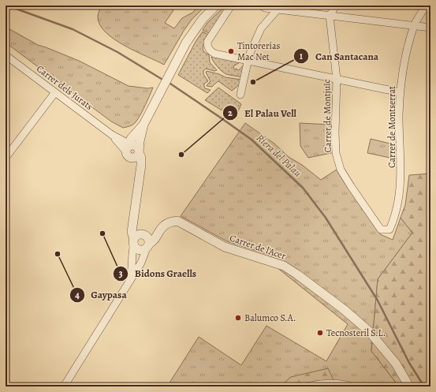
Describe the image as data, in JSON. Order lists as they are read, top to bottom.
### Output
{
  "streets": {
    "street": [
      "Carrer dels Jurats",
      "Carrer de Montjuïc",
      "Carrer de Montserrat",
      "Carrer de l'Acer"
    ]
  },
  "crossings": [
    ["Carrer de Montjuïc", "Carrer de Montserrat"]
  ],
  "water": ["Riera del Palau"],
  "places": [
    "Tintorerías Mac Net",
    "Can Santacana",
    "El Palau Vell",
    "Bidons Graells",
    "Gaypasa",
    "Balumco S.A.",
    "Tecnosteril S.L."
  ]
}
